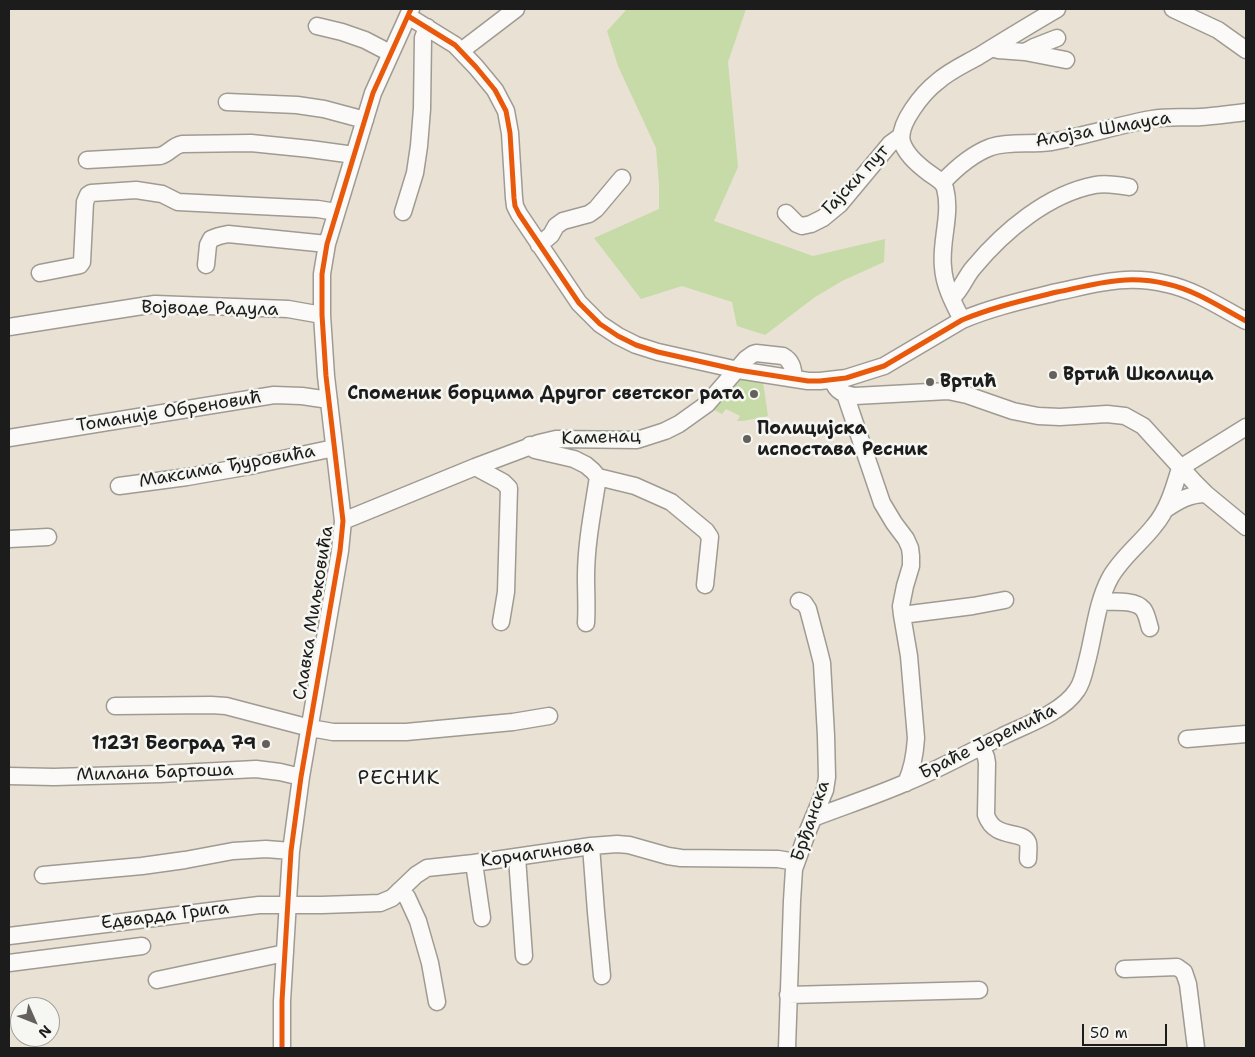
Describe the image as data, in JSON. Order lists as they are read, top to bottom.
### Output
{
  "streets": {
    "street": [
      "Алојза Шмауса",
      "Гајски пут",
      "Војводе Радула",
      "Томаније Обреновић",
      "Каменац",
      "Максима Ђуровића",
      "Славка Миљковића",
      "Браће Јеремића",
      "Милана Бартоша",
      "Брђанска",
      "Корчагинова",
      "Едварда Грига"
    ]
  },
  "crossings": [
    ["Алојза Шмауса", "Гајски пут"],
    ["Војводе Радула", "Славка Миљковића"],
    ["Томаније Обреновић", "Славка Миљковића"],
    ["Каменац", "Славка Миљковића"],
    ["Максима Ђуровића", "Славка Миљковића"],
    ["Славка Миљковића", "Милана Бартоша"],
    ["Славка Миљковића", "Корчагинова"],
    ["Славка Миљковића", "Едварда Грига"],
    ["Браће Јеремића", "Брђанска"],
    ["Брђанска", "Корчагинова"],
    ["Корчагинова", "Едварда Грига"]
  ],
  "districts": ["РЕСНИК"],
  "places": [
    "Вртић Школица",
    "Вртић",
    "Споменик борцима Другог светског рата",
    "Полицијска испостава Ресник",
    "11231 Београд 79"
  ],
  "scale_bar": "50 m",
  "north": "bottom right"
}
